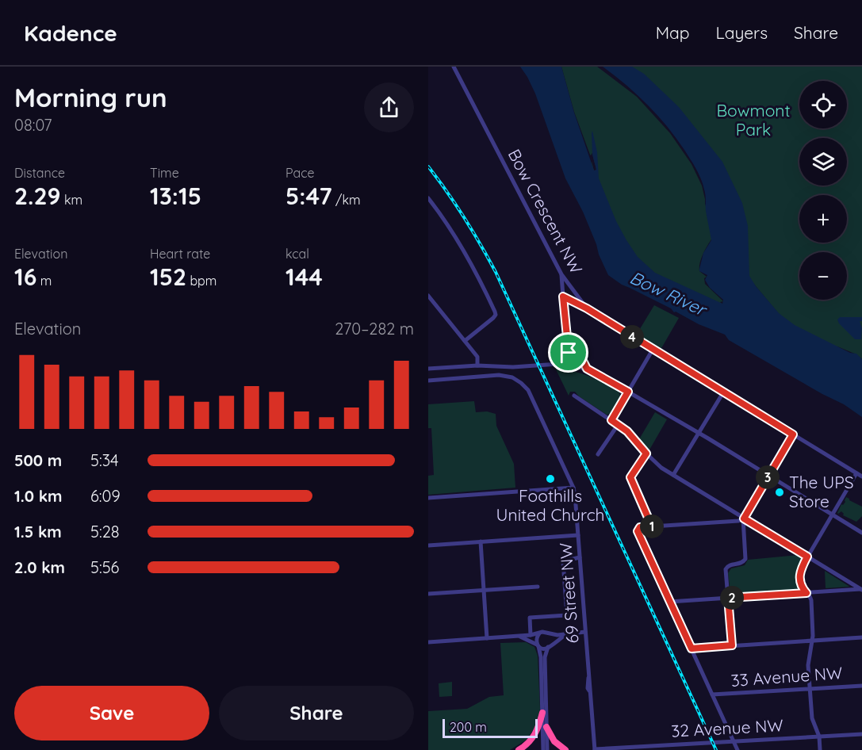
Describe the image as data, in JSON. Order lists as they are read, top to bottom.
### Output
{
  "streets": {
    "street": [
      "Bow Crescent NW",
      "69 Street NW",
      "33 Avenue NW",
      "32 Avenue NW"
    ]
  },
  "crossings": [
    ["69 Street NW", "32 Avenue NW"]
  ],
  "water": ["Bow River"],
  "parks": ["Bowmont Park"],
  "places": ["Foothills United Church", "The UPS Store"],
  "scale_bar": "200 m",
  "page": {
    "header": "Kadence",
    "nav": ["Map", "Layers", "Share"],
    "heading": ["Morning run", "08:07"],
    "map_buttons": ["+", "−"],
    "stats": [
      ["Distance", "2.29 km"],
      ["Time", "13:15"],
      ["Pace", "5:47 /km"],
      ["Elevation", "16 m"],
      ["Heart rate", "152 bpm"],
      ["kcal", "144"]
    ],
    "chart": ["Elevation", "270–282 m"],
    "pins": [
      "4",
      "3",
      "1",
      "2"
    ],
    "list": [
      {
        "name": "500 m",
        "note": "5:34"
      },
      {
        "name": "1.0 km",
        "note": "6:09"
      },
      {
        "name": "1.5 km",
        "note": "5:28"
      },
      {
        "name": "2.0 km",
        "note": "5:56"
      }
    ],
    "buttons": ["Save", "Share"],
    "scale": "200 m"
  }
}
